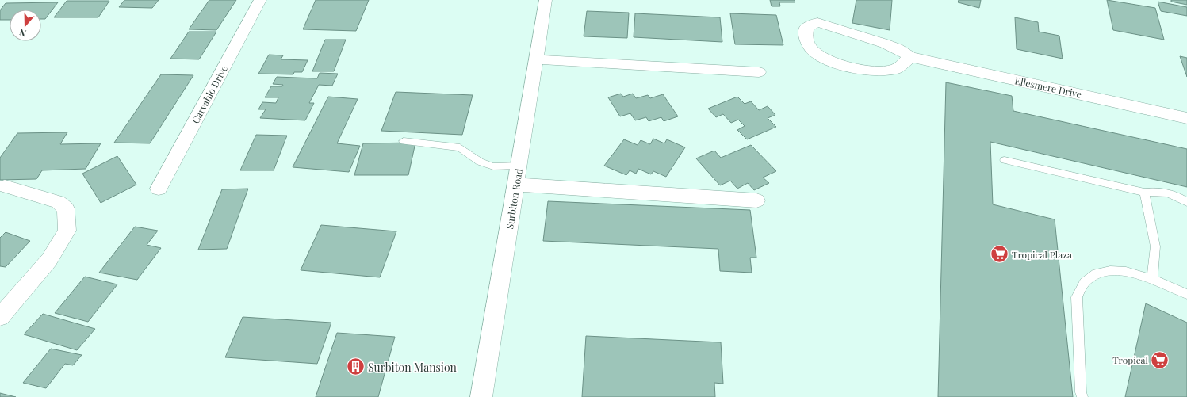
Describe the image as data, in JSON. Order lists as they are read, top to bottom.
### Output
{
  "streets": {
    "street": ["Ellesmere Drive", "Carvahlo Drive", "Surbiton Road"]
  },
  "places": {
    "supermarket": ["Tropical Plaza", "Tropical"],
    "building": ["Surbiton Mansion"]
  },
  "north": "bottom"
}
